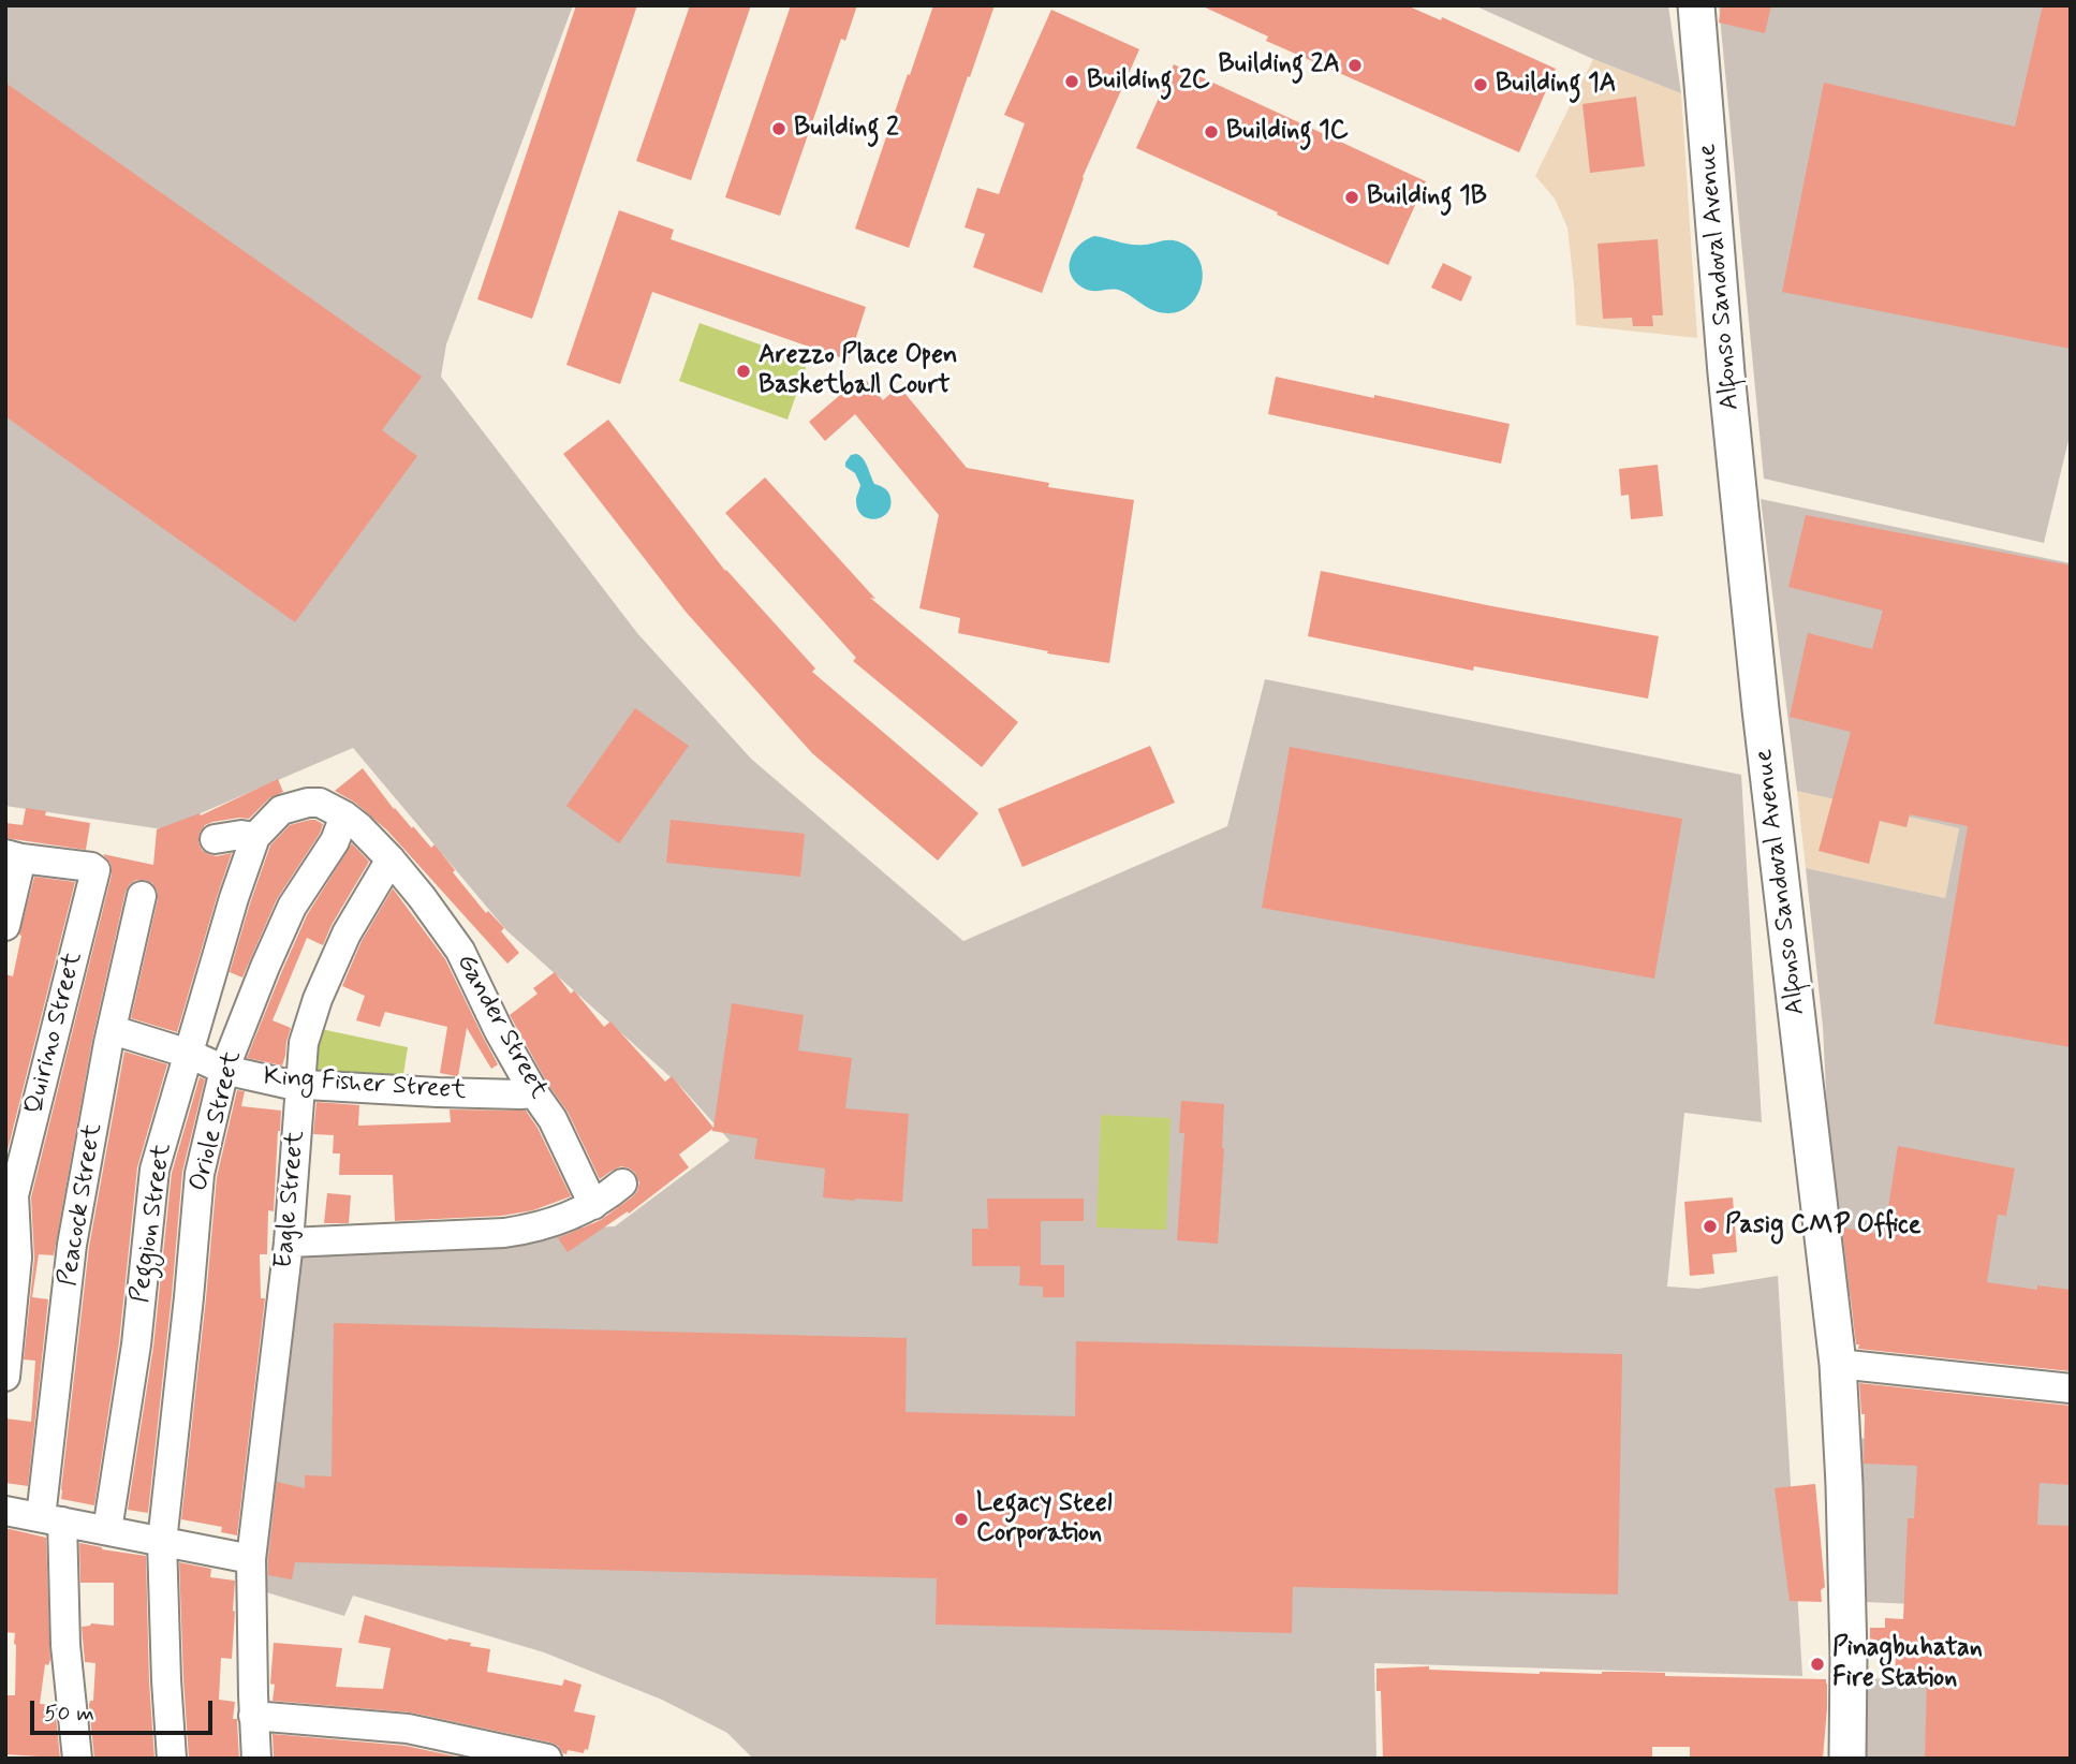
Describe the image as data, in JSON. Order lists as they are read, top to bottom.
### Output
{
  "streets": {
    "main road": ["Alfonso Sandoval Avenue"],
    "street": [
      "Gander Street",
      "Quirino Street",
      "King Fisher Street",
      "Oriole Street",
      "Eagle Street",
      "Peacock Street",
      "Peggion Street"
    ]
  },
  "crossings": [
    ["Gander Street", "King Fisher Street"],
    ["Gander Street", "Oriole Street"],
    ["Gander Street", "Eagle Street"],
    ["King Fisher Street", "Oriole Street"],
    ["King Fisher Street", "Eagle Street"],
    ["King Fisher Street", "Peacock Street"],
    ["King Fisher Street", "Peggion Street"]
  ],
  "places": [
    "Building 2A",
    "Building 2C",
    "Building 1A",
    "Building 2",
    "Building 1C",
    "Building 1B",
    "Arezzo Place Open Basketball Court",
    "Pasig CMP Office",
    "Legacy Steel Corporation",
    "Pinagbuhatan Fire Station"
  ],
  "scale_bar": "50 m"
}
